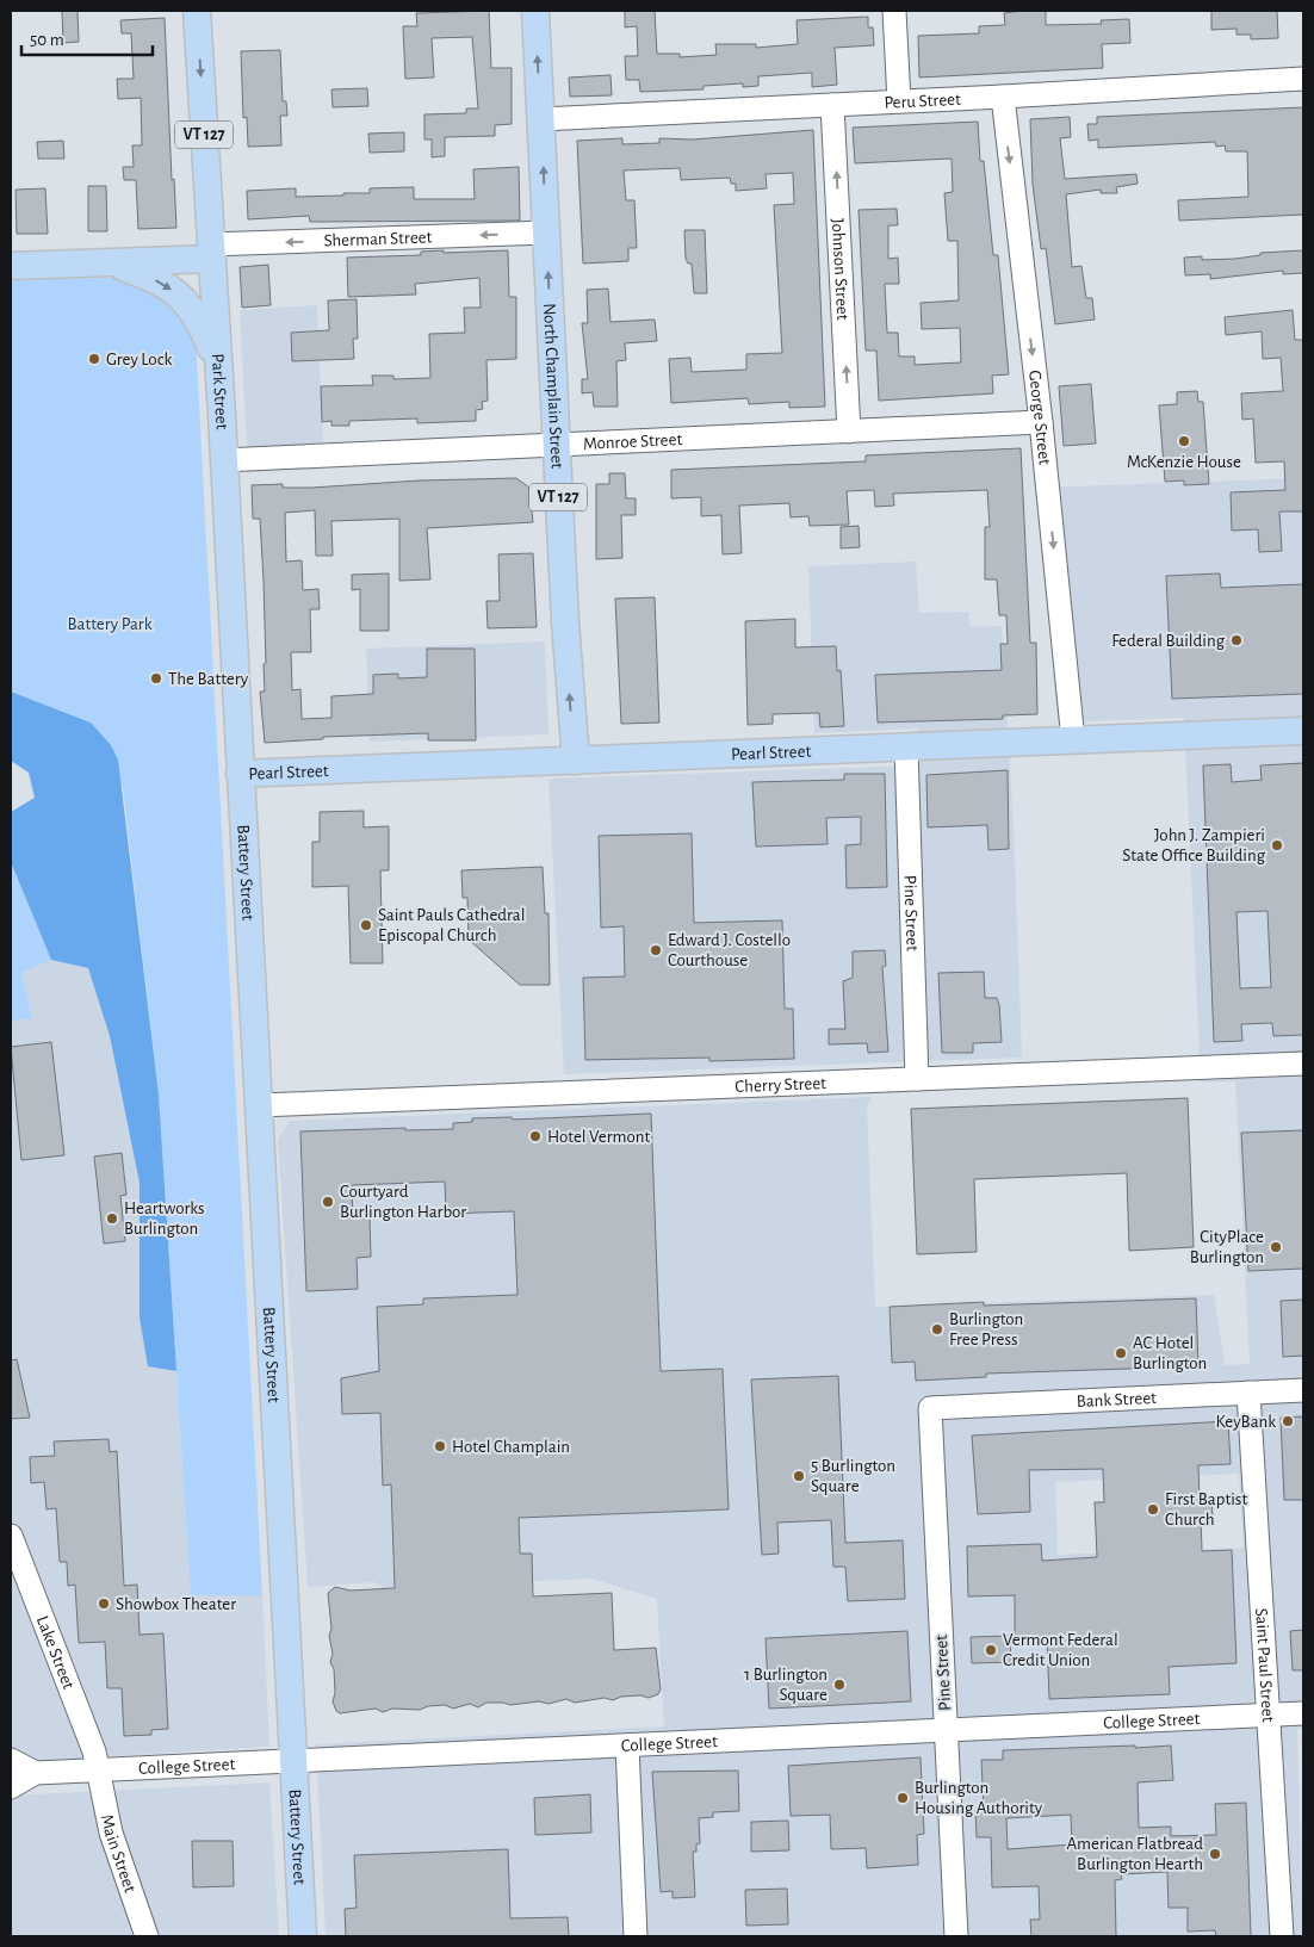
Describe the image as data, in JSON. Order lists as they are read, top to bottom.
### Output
{
  "streets": {
    "main road": [
      "VT 127",
      "Sherman Street",
      "North Champlain Street",
      "Park Street",
      "Pearl Street",
      "Battery Street"
    ],
    "street": [
      "Peru Street",
      "Johnson Street",
      "George Street",
      "Monroe Street",
      "Pine Street",
      "Cherry Street",
      "Bank Street",
      "Lake Street",
      "Saint Paul Street",
      "College Street",
      "Main Street"
    ]
  },
  "crossings": [
    ["Peru Street", "Johnson Street"],
    ["Peru Street", "North Champlain Street"],
    ["Peru Street", "George Street"],
    ["Sherman Street", "North Champlain Street"],
    ["Sherman Street", "Park Street"],
    ["Johnson Street", "Monroe Street"],
    ["North Champlain Street", "Monroe Street"],
    ["North Champlain Street", "Pearl Street"],
    ["Park Street", "Monroe Street"],
    ["Park Street", "Pearl Street"],
    ["Park Street", "Battery Street"],
    ["George Street", "Monroe Street"],
    ["George Street", "Pearl Street"],
    ["Pearl Street", "Battery Street"],
    ["Pearl Street", "Pine Street"],
    ["Battery Street", "Cherry Street"],
    ["Battery Street", "College Street"],
    ["Pine Street", "Cherry Street"],
    ["Pine Street", "Bank Street"],
    ["Pine Street", "College Street"],
    ["Bank Street", "Saint Paul Street"],
    ["Lake Street", "College Street"],
    ["Lake Street", "Main Street"],
    ["Saint Paul Street", "College Street"],
    ["College Street", "Main Street"]
  ],
  "one_way": ["Johnson Street", "North Champlain Street", "George Street"],
  "parks": ["Battery Park"],
  "places": [
    "Grey Lock",
    "McKenzie House",
    "Federal Building",
    "The Battery",
    "John J. Zampieri State Office Building",
    "Saint Pauls Cathedral Episcopal Church",
    "Edward J. Costello Courthouse",
    "Hotel Vermont",
    "Courtyard Burlington Harbor",
    "Heartworks Burlington",
    "CityPlace Burlington",
    "Burlington Free Press",
    "AC Hotel Burlington",
    "KeyBank",
    "Hotel Champlain",
    "5 Burlington Square",
    "First Baptist Church",
    "Showbox Theater",
    "Vermont Federal Credit Union",
    "1 Burlington Square",
    "Burlington Housing Authority",
    "American Flatbread Burlington Hearth"
  ],
  "scale_bar": "50 m"
}
